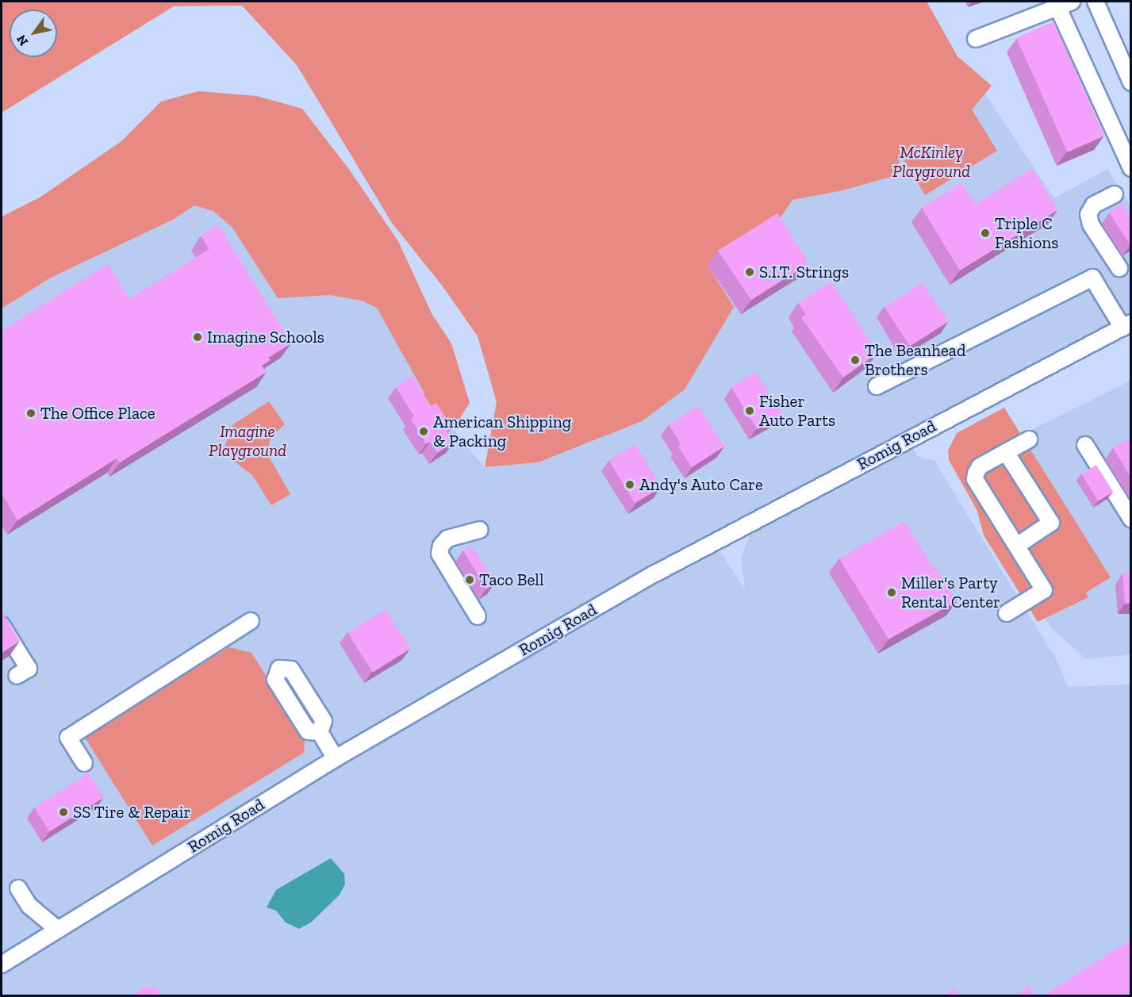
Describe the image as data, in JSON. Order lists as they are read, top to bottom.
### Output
{
  "streets": {
    "street": ["Romig Road"]
  },
  "parks": ["McKinley Playground", "Imagine Playground"],
  "places": [
    "Triple C Fashions",
    "S.I.T. Strings",
    "Imagine Schools",
    "The Beanhead Brothers",
    "Fisher Auto Parts",
    "The Office Place",
    "American Shipping & Packing",
    "Andy's Auto Care",
    "Taco Bell",
    "Miller's Party Rental Center",
    "SS Tire & Repair"
  ],
  "north": "bottom left"
}
